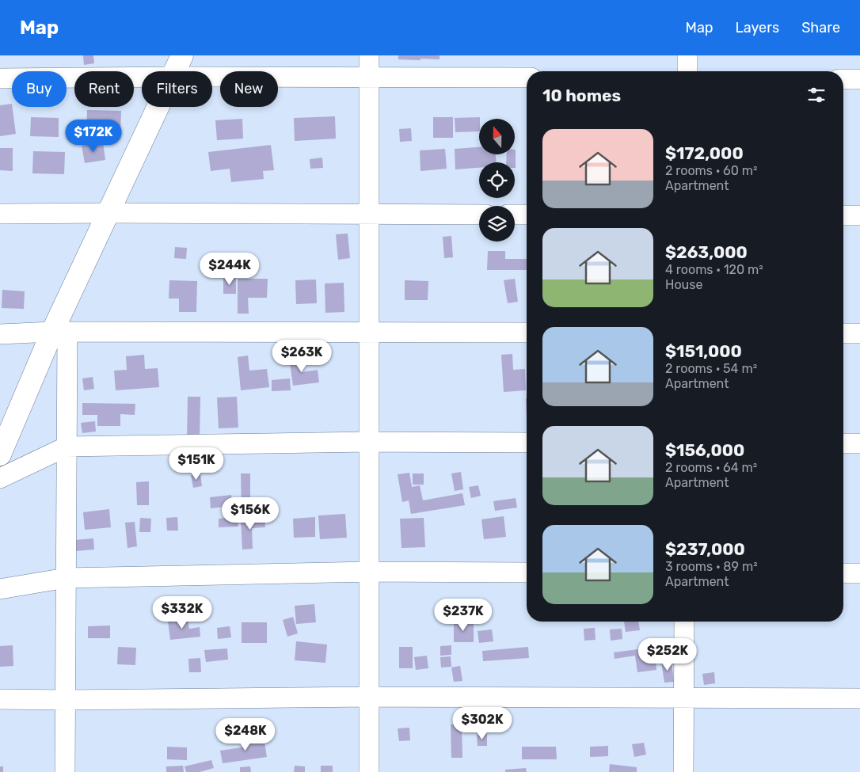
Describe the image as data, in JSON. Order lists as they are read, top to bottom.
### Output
{
  "north": "top",
  "page": {
    "header": "Map",
    "nav": ["Map", "Layers", "Share"],
    "chip": [
      "Buy",
      "Rent",
      "Filters",
      "New"
    ],
    "heading": "10 homes",
    "list": [
      {
        "name": "$172,000",
        "note": "2 rooms · 60 m² · Apartment"
      },
      {
        "name": "$263,000",
        "note": "4 rooms · 120 m² · House"
      },
      {
        "name": "$151,000",
        "note": "2 rooms · 54 m² · Apartment"
      },
      {
        "name": "$156,000",
        "note": "2 rooms · 64 m² · Apartment"
      },
      {
        "name": "$237,000",
        "note": "3 rooms · 89 m² · Apartment"
      }
    ],
    "price": [
      "$172K",
      "$244K",
      "$263K",
      "$151K",
      "$156K",
      "$332K",
      "$237K",
      "$252K",
      "$302K",
      "$248K"
    ]
  }
}
